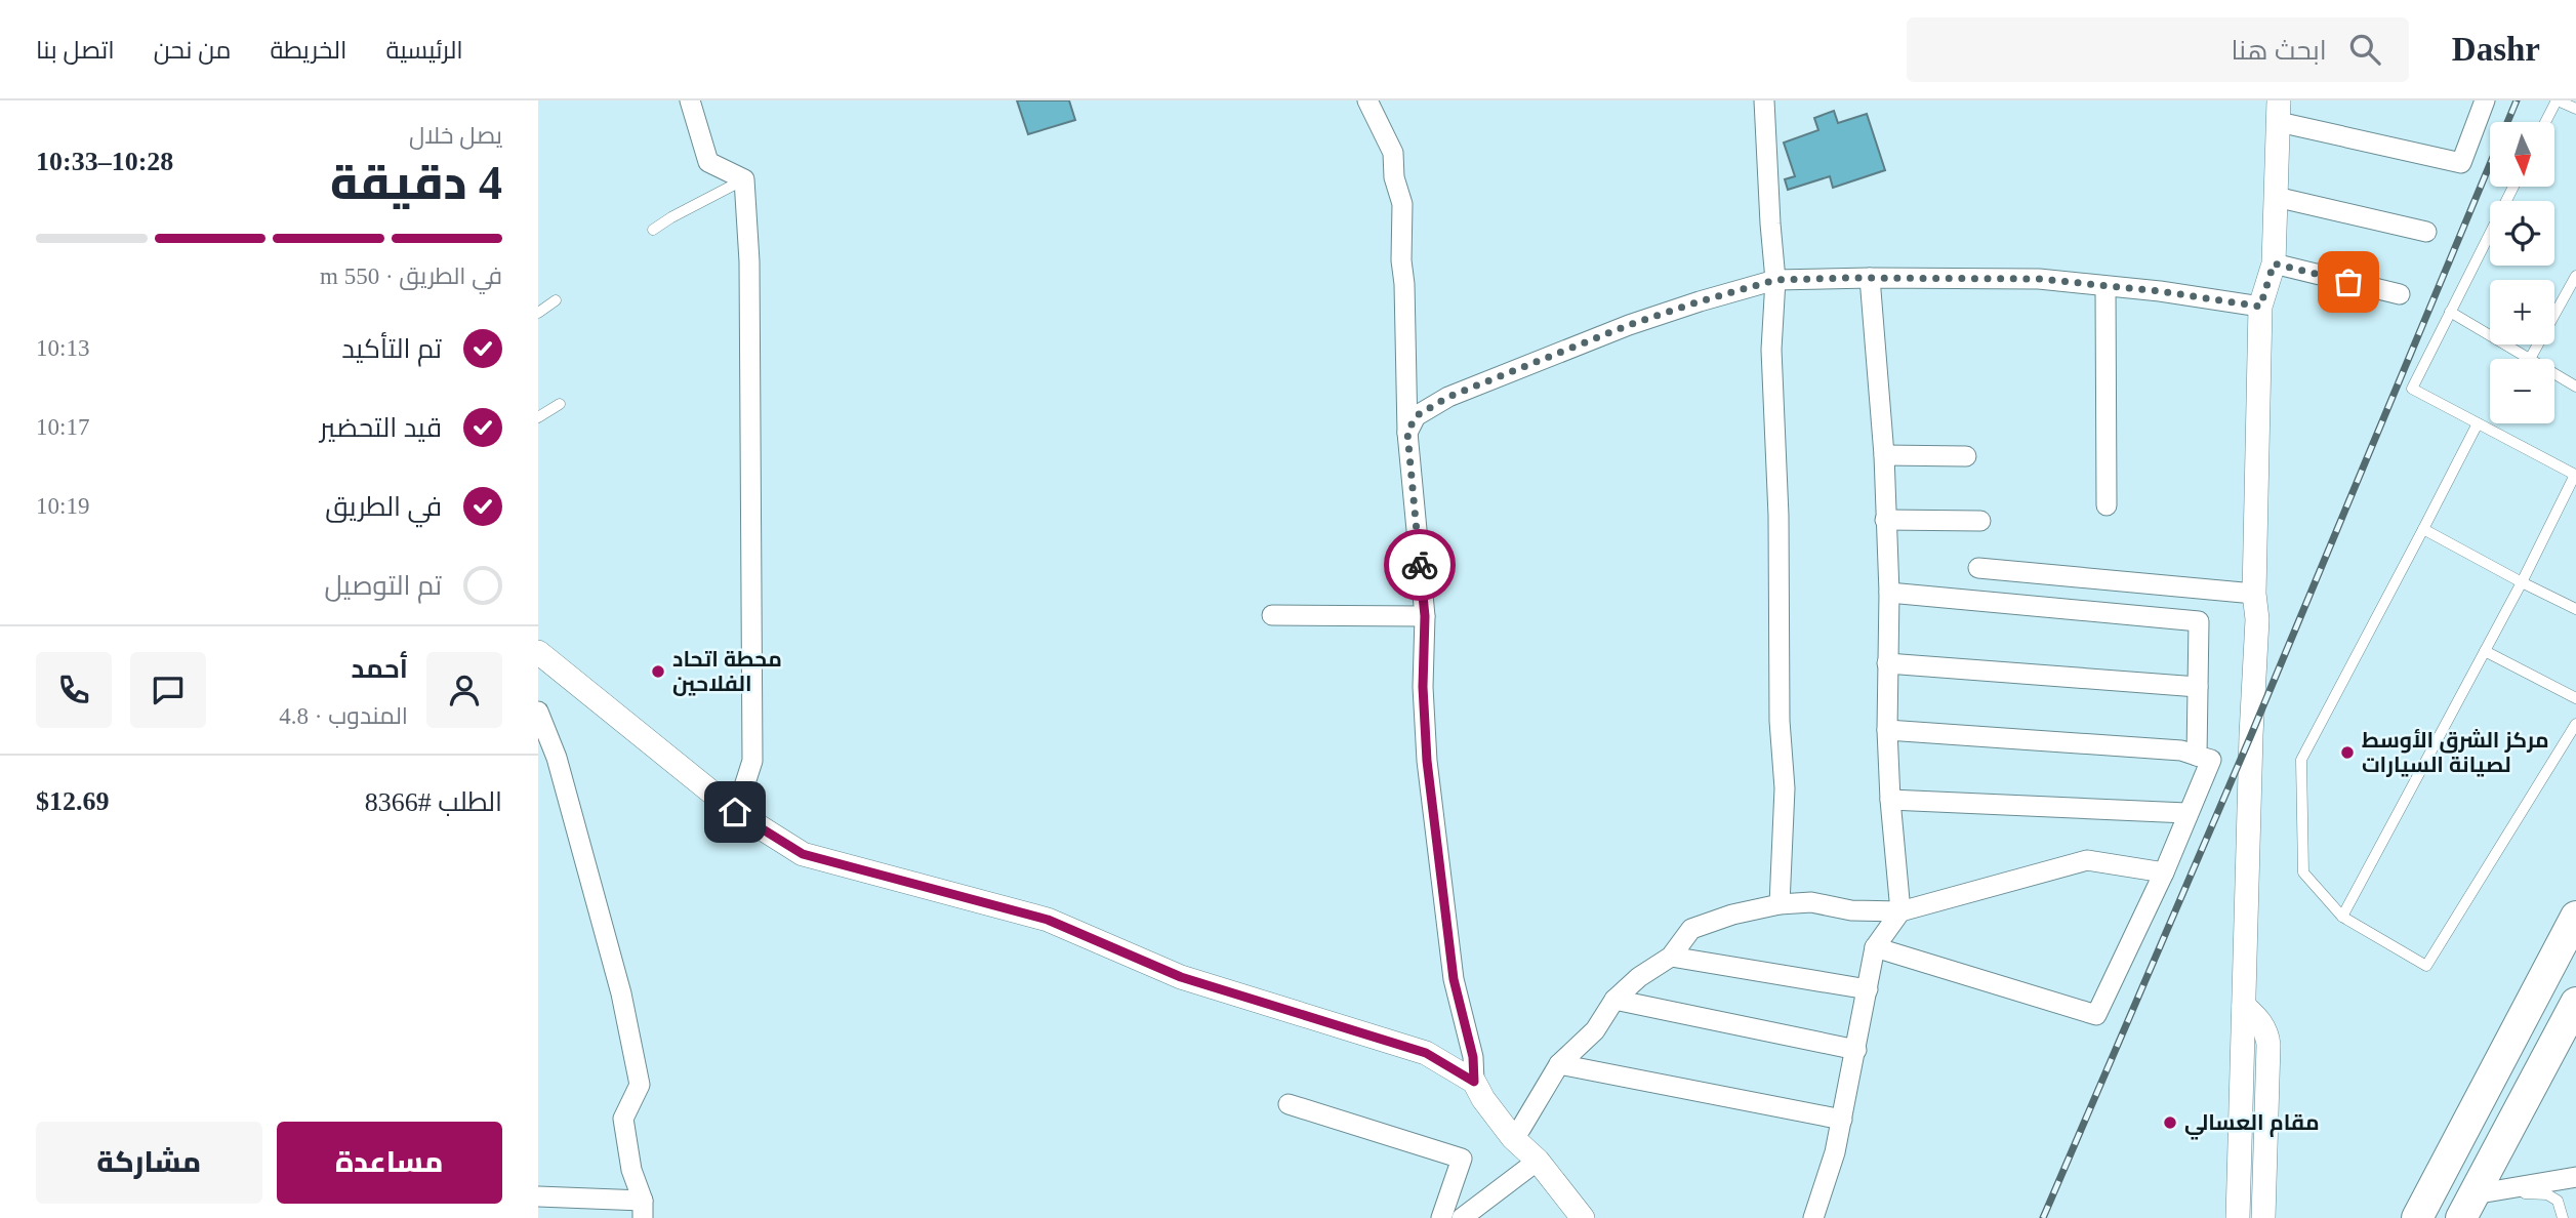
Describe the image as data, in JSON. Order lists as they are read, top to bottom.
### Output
{
  "places": ["محطة اتحاد الفلاحين", "مركز الشرق الأوسط لصيانة السيارات", "مقام العسالي"],
  "north": "bottom",
  "page": {
    "header": "Dashr",
    "search": "ابحث هنا",
    "nav": [
      "الرئيسية",
      "الخريطة",
      "من نحن",
      "اتصل بنا"
    ],
    "heading": ["4 دقيقة", "يصل خلال", "10:28–10:33"],
    "panel": [
      "أحمد",
      "المندوب · 4.8",
      "الطلب #8366",
      "$12.69"
    ],
    "map_buttons": ["+", "−"],
    "bar": "في الطريق · 550 m",
    "list": [
      ["تم التأكيد", "10:13"],
      ["قيد التحضير", "10:17"],
      ["في الطريق", "10:19"],
      "تم التوصيل"
    ],
    "buttons": ["مساعدة", "مشاركة"]
  }
}
